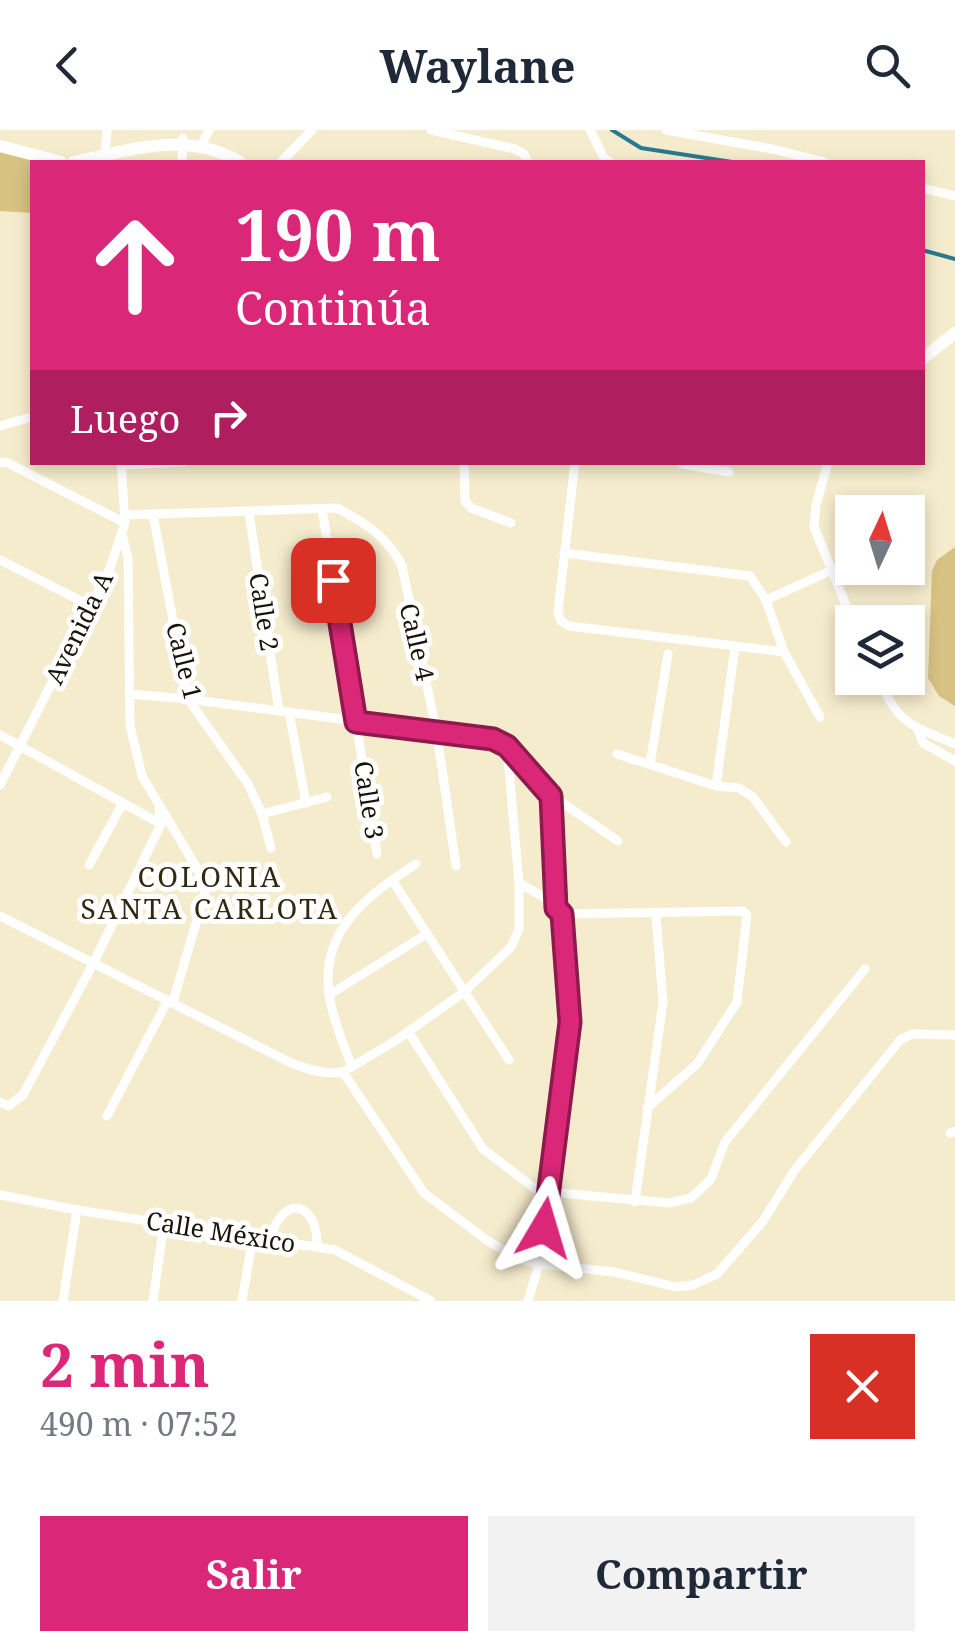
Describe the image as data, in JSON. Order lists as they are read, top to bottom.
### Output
{
  "streets": {
    "street": [
      "Calle 2",
      "Avenida A",
      "Calle 4",
      "Calle 1",
      "Calle 3",
      "Calle México"
    ]
  },
  "crossings": [
    ["Calle 4", "Calle 3"]
  ],
  "districts": ["COLONIA SANTA CARLOTA"],
  "north": "top",
  "page": {
    "header": "Waylane",
    "turn": ["190 m", "Continúa"],
    "then": "Luego",
    "heading": ["2 min", "490 m · 07:52"],
    "buttons": ["Salir", "Compartir"]
  }
}
